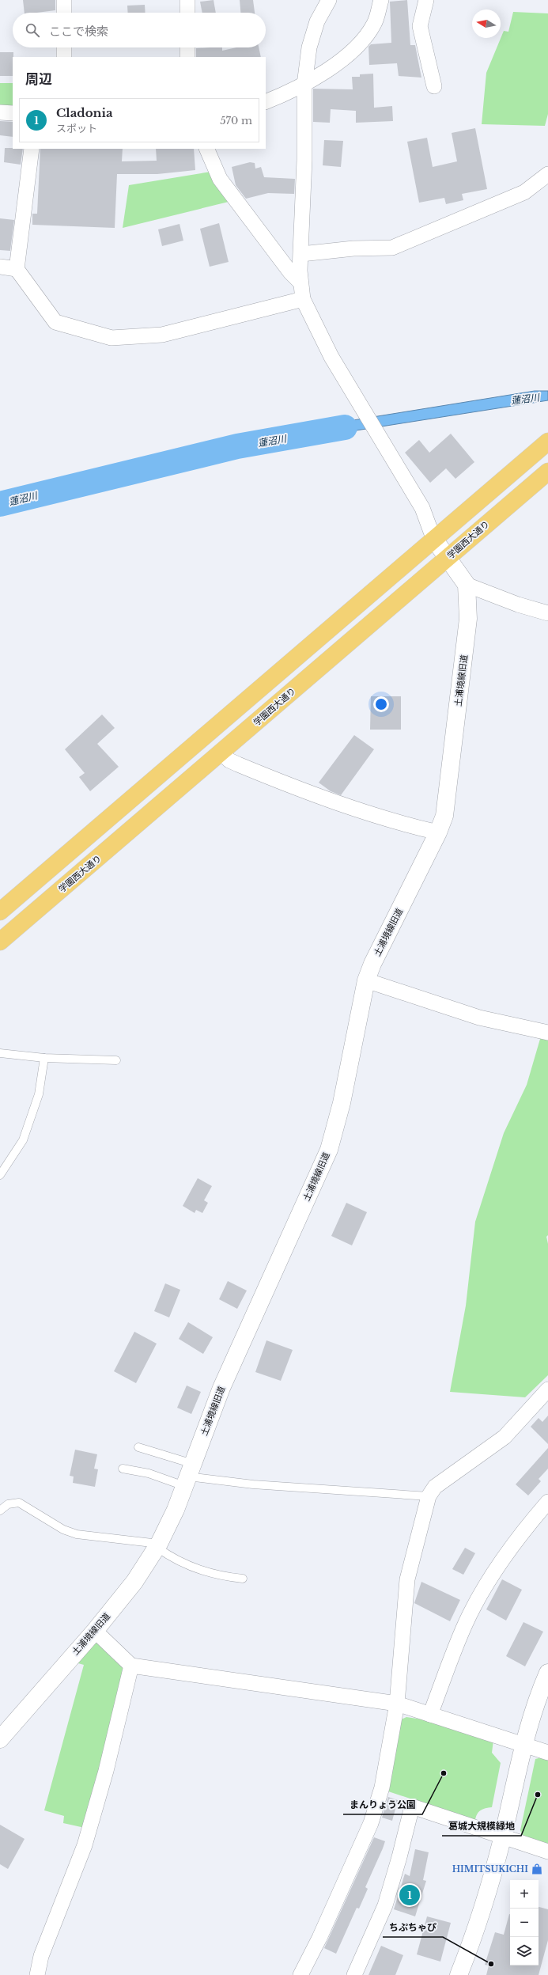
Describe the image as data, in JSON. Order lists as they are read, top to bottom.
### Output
{
  "streets": {
    "highway": ["学園西大通り"],
    "street": ["土浦境線旧道"]
  },
  "water": ["蓮沼川"],
  "places": {
    "other": ["まんりょう公園", "葛城大規模緑地", "ちぷちゃぴ"],
    "shop": ["HIMITSUKICHI"]
  },
  "north": "left",
  "page": {
    "search": "ここで検索",
    "heading": "周辺",
    "list": [
      {
        "mark": "1",
        "name": "Cladonia",
        "note": "スポット",
        "value": "570 m"
      }
    ],
    "map_buttons": ["+", "−"],
    "pins": "1"
  }
}
